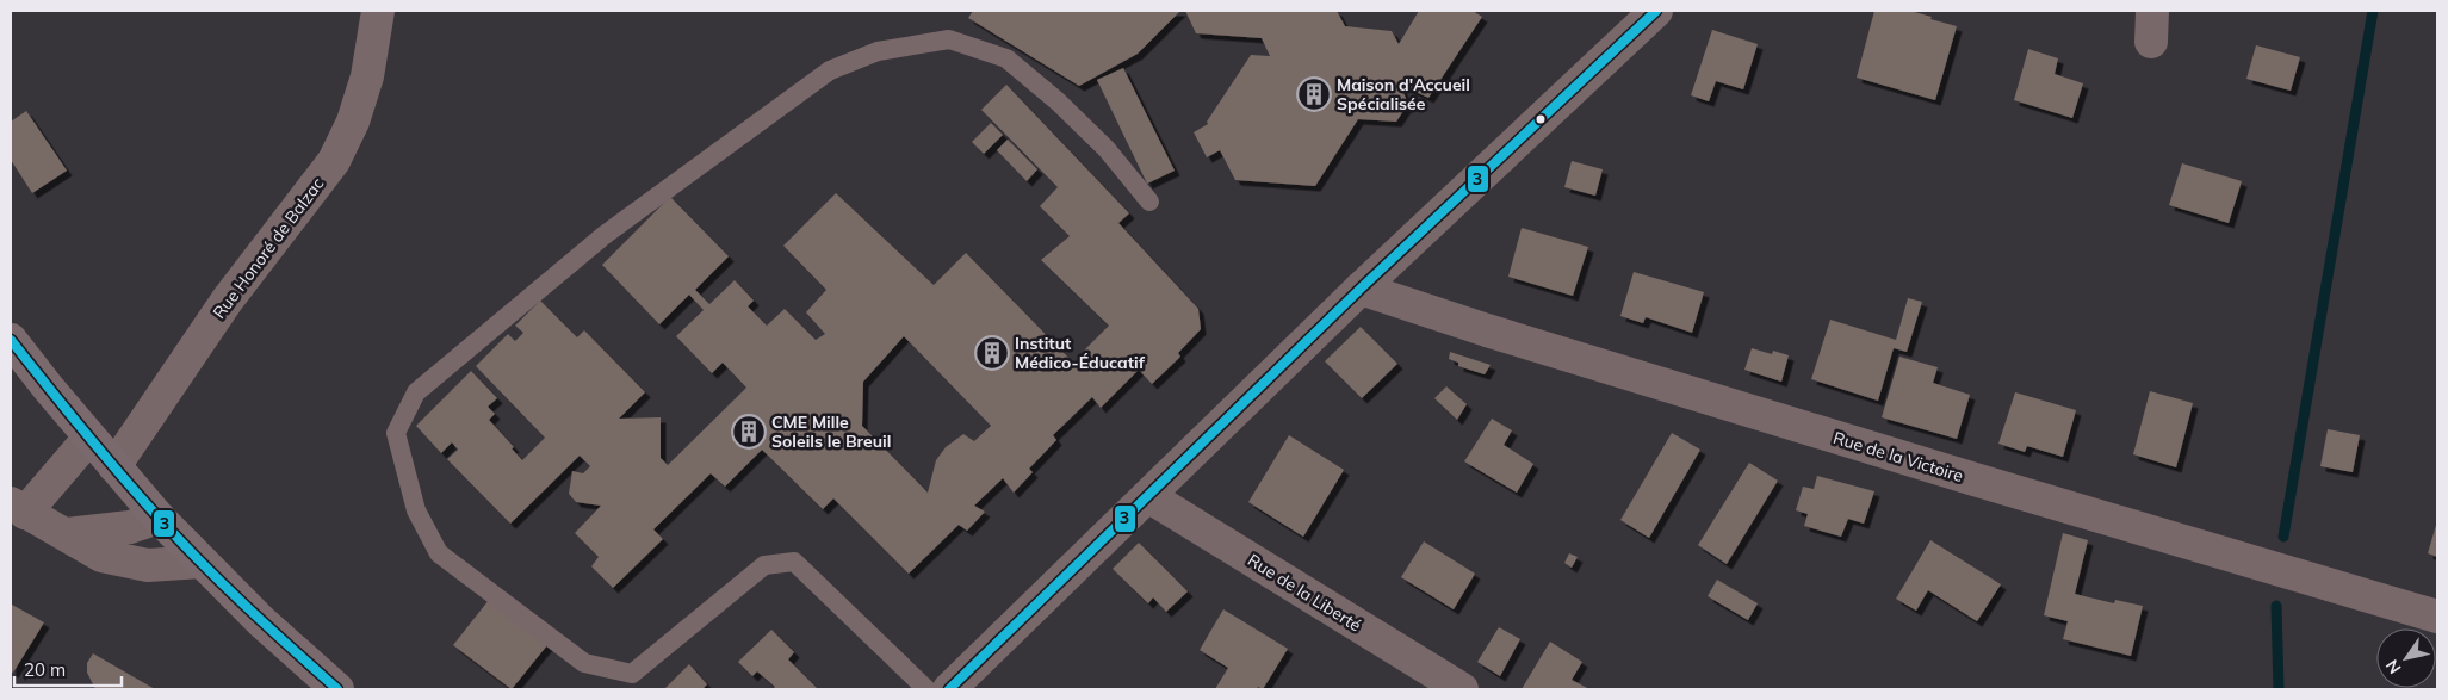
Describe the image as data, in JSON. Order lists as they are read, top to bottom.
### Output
{
  "streets": {
    "street": ["Rue Honoré de Balzac", "Rue de la Victoire", "Rue de la Liberté"]
  },
  "places": {
    "building": ["Maison d'Accueil Spécialisée", "Institut Médico-Éducatif", "CME Mille Soleils le Breuil"]
  },
  "lines": ["transit line 3"],
  "scale_bar": "20 m",
  "north": "bottom left"
}
